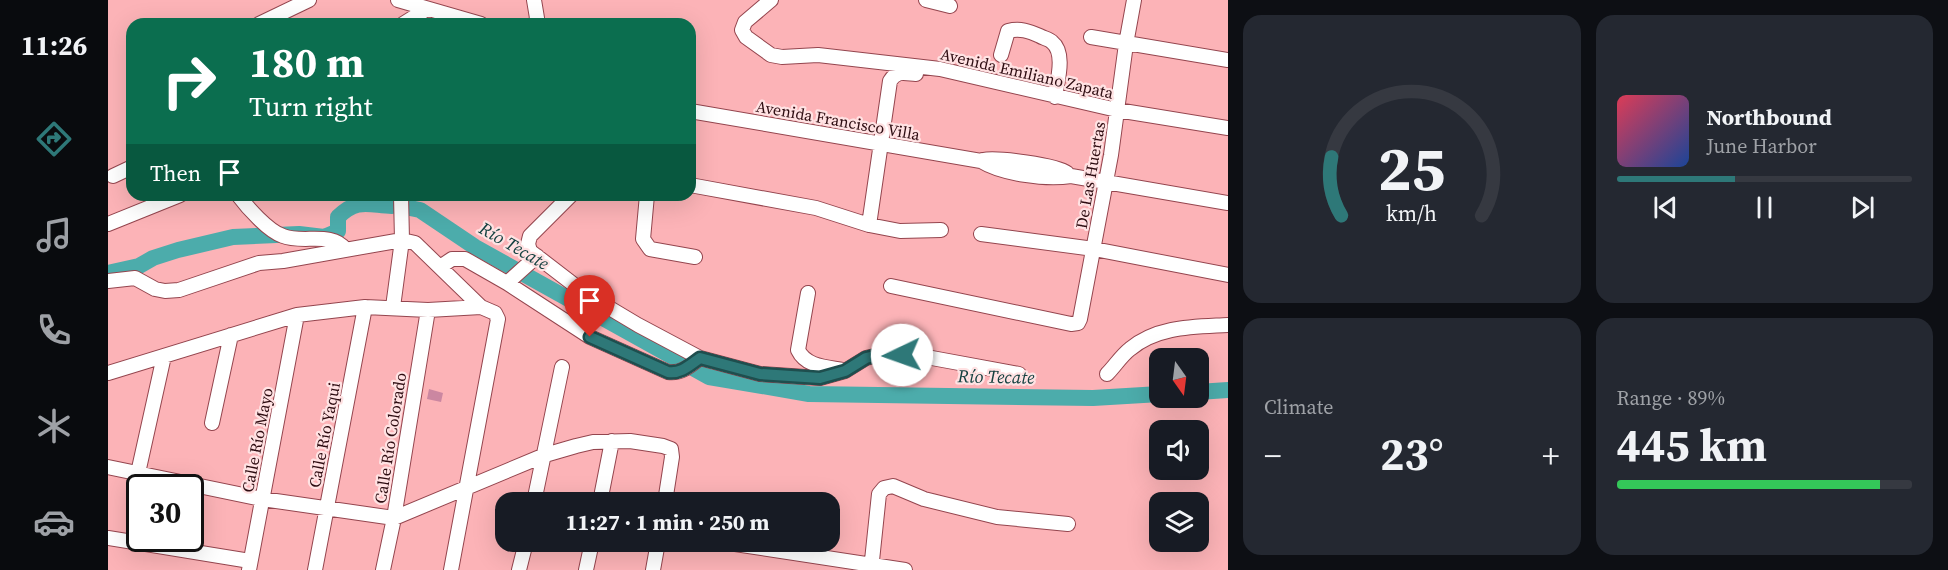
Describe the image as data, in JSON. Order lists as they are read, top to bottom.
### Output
{
  "streets": {
    "street": [
      "Avenida Emiliano Zapata",
      "Avenida Francisco Villa",
      "De Las Huertas",
      "Calle Río Yaqui",
      "Calle Río Colorado",
      "Calle Río Mayo"
    ]
  },
  "crossings": [
    ["Avenida Emiliano Zapata", "De Las Huertas"],
    ["Avenida Francisco Villa", "De Las Huertas"]
  ],
  "water": ["Río Tecate"],
  "north": "bottom",
  "page": {
    "tabs": "11:26",
    "turn": ["180 m", "Turn right"],
    "song": ["Northbound", "June Harbor"],
    "then": "Then",
    "tile": [
      "Climate",
      ["Range · 89%", "445 km"]
    ],
    "heat": ["−", "23°", "+"],
    "limit": "30",
    "trip": "11:27 · 1 min · 250 m",
    "gauge": ["25", "km/h"]
  }
}
